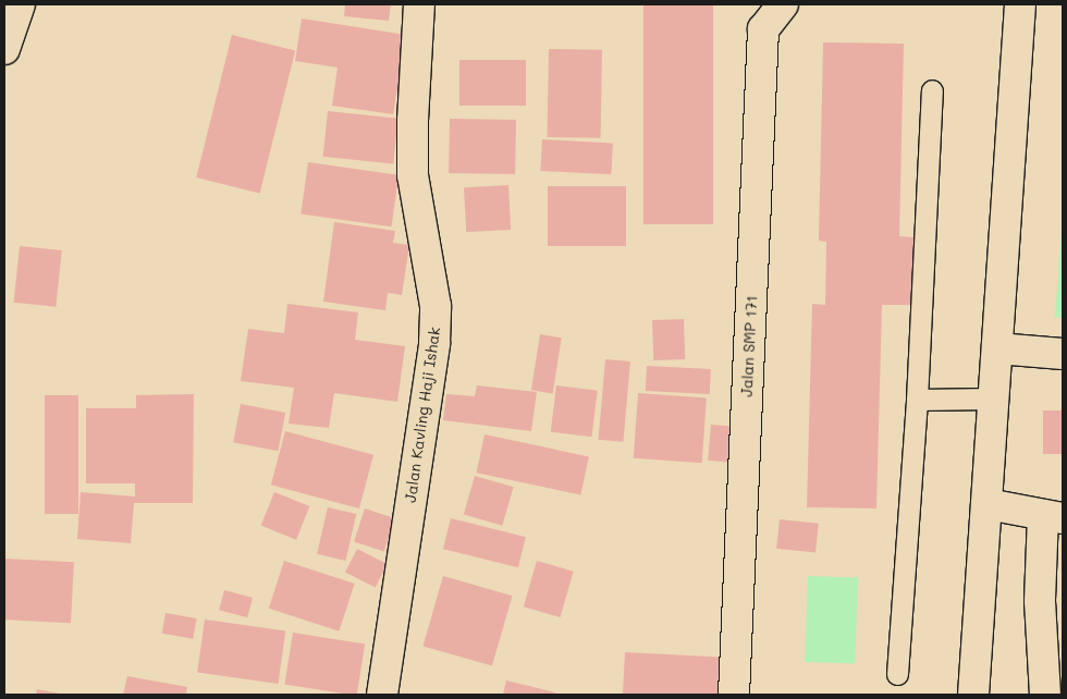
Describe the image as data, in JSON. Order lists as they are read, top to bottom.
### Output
{
  "streets": {
    "street": ["Jalan SMP 171", "Jalan Kavling Haji Ishak"]
  }
}
